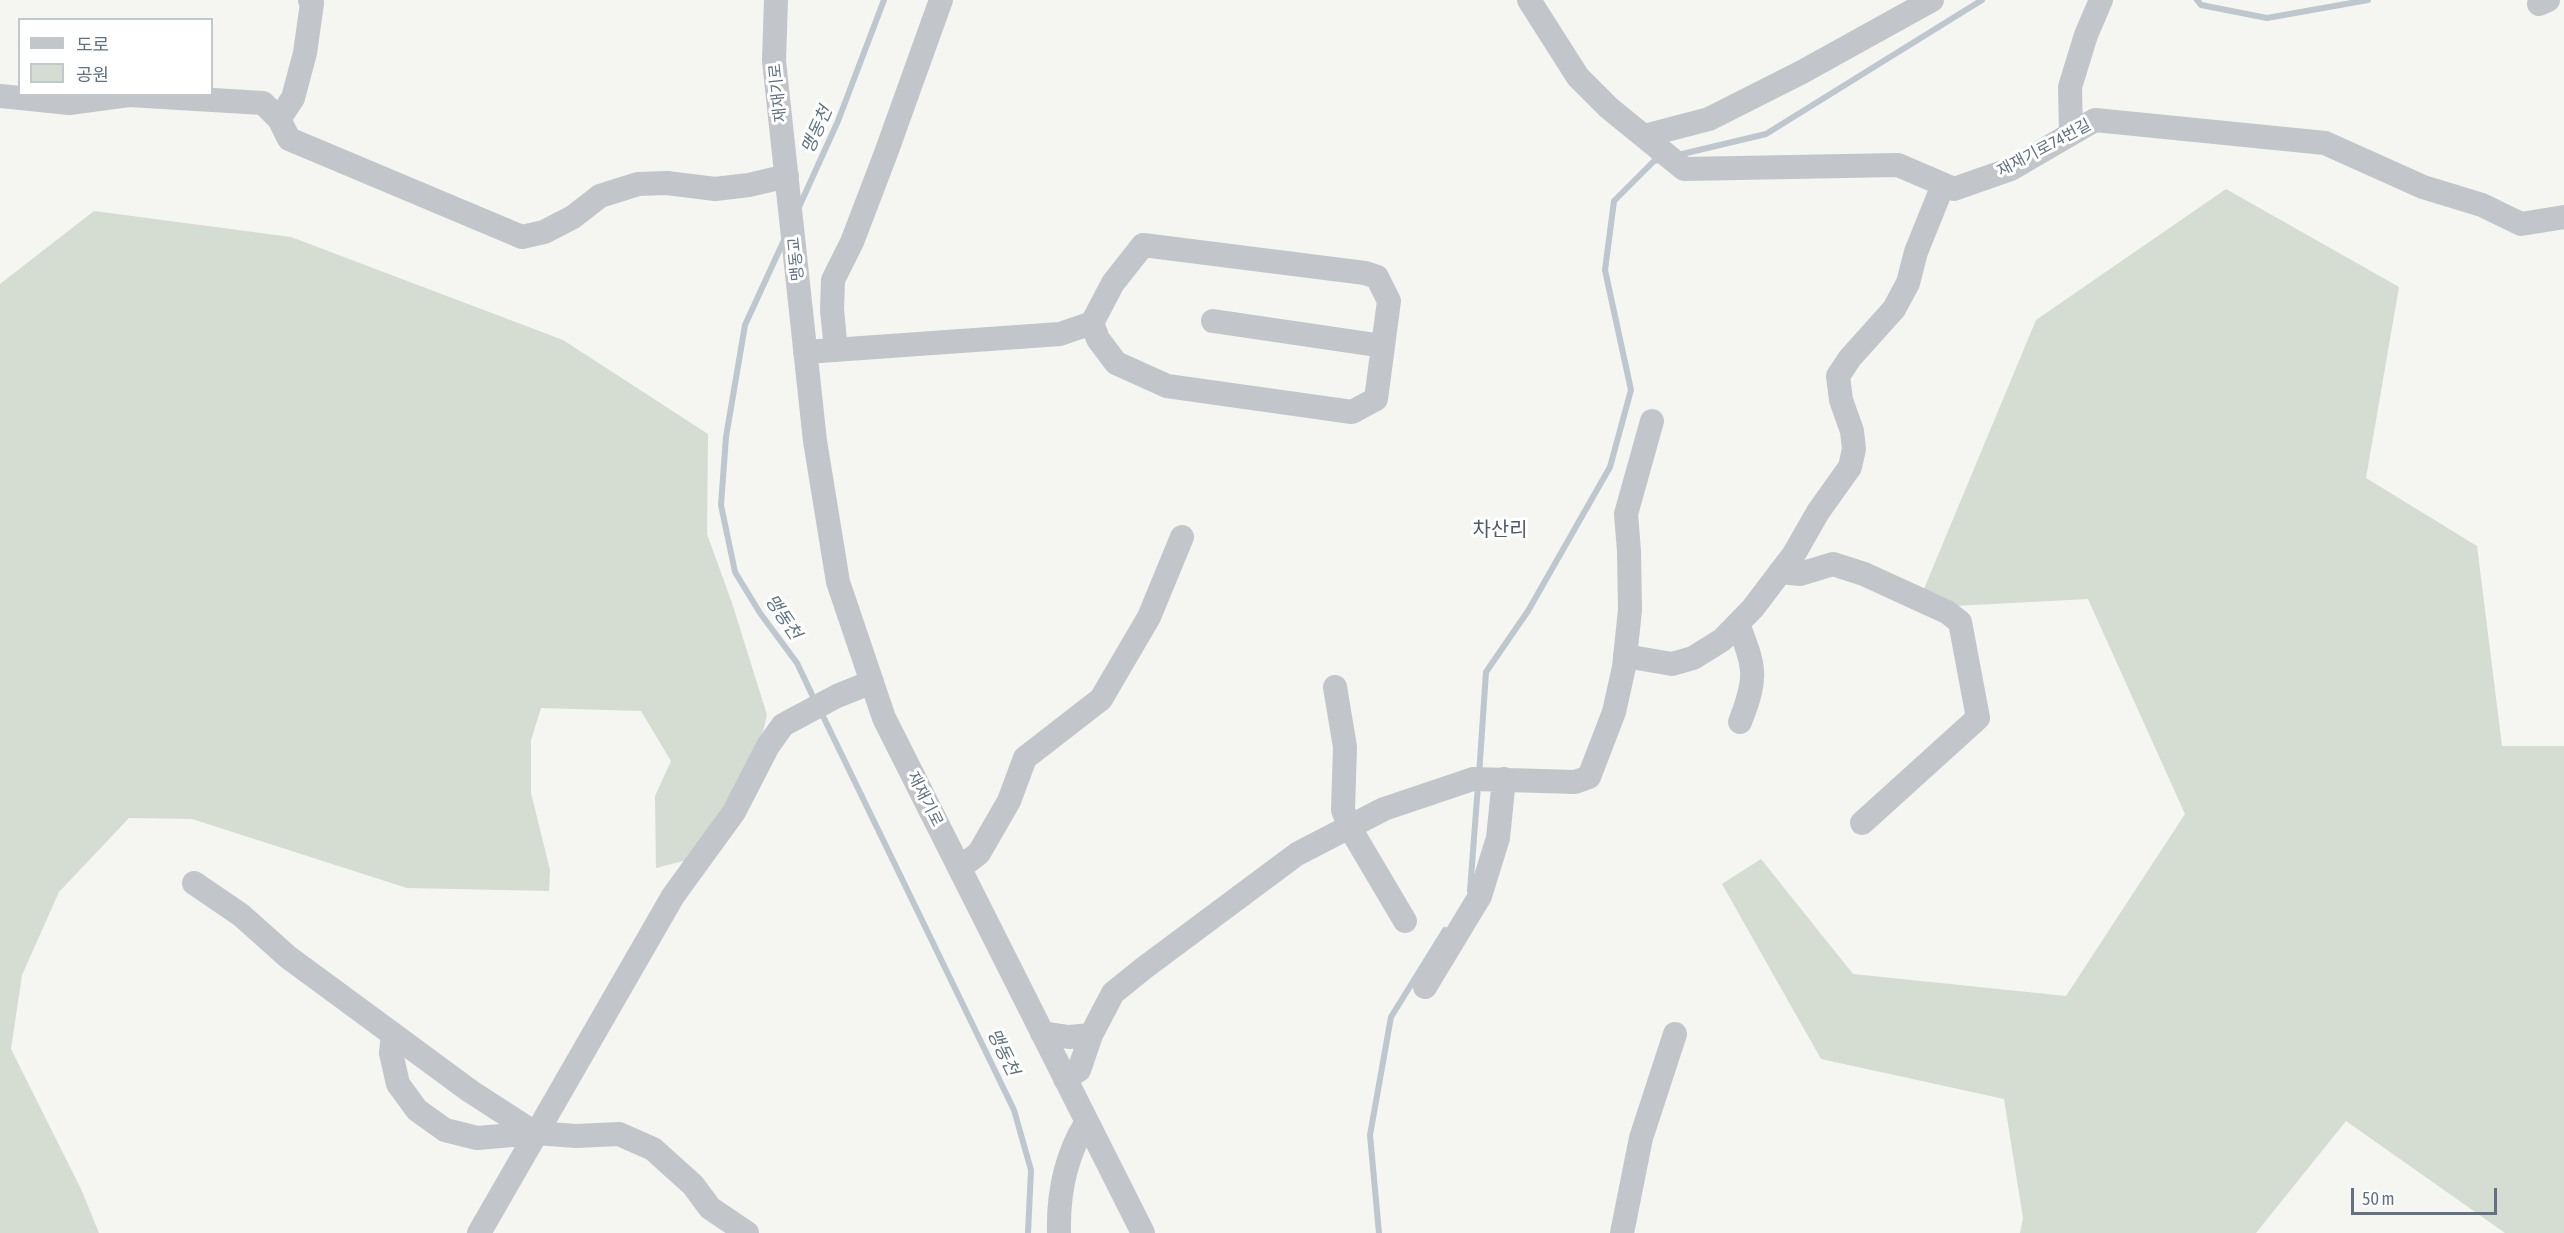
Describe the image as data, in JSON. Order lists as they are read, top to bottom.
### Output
{
  "streets": {
    "street": ["재재기로", "재재기로74번길", "맹동교"]
  },
  "crossings": [
    ["재재기로", "맹동교"]
  ],
  "districts": ["차산리"],
  "water": ["맹동천"],
  "legend": ["도로", "공원"],
  "scale_bar": "50 m"
}
